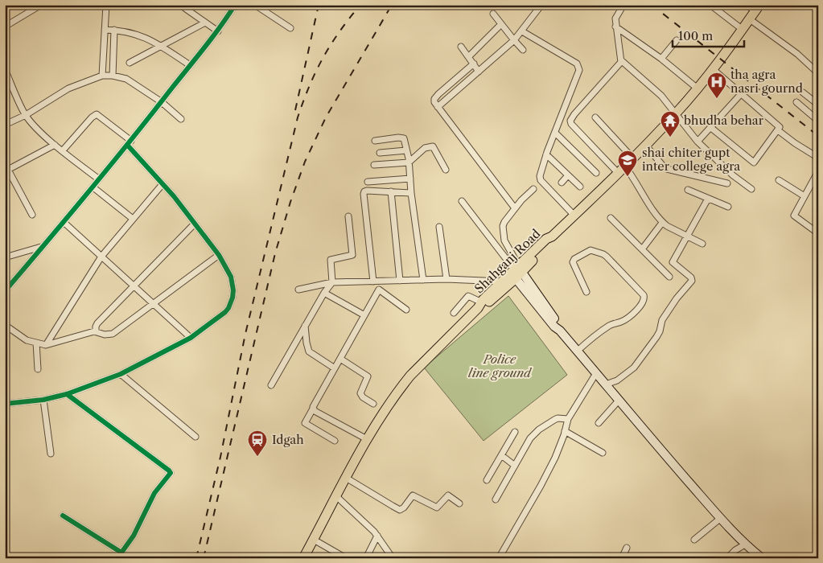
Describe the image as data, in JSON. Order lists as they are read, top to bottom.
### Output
{
  "streets": {
    "main road": ["Shahganj Road"]
  },
  "parks": ["Police line ground"],
  "places": {
    "hospital": ["tha agra nasri gournd"],
    "temple": ["bhudha behar"],
    "school or university": ["shai chiter gupt inter college agra"],
    "station": ["Idgah"]
  },
  "scale_bar": "100 m"
}
